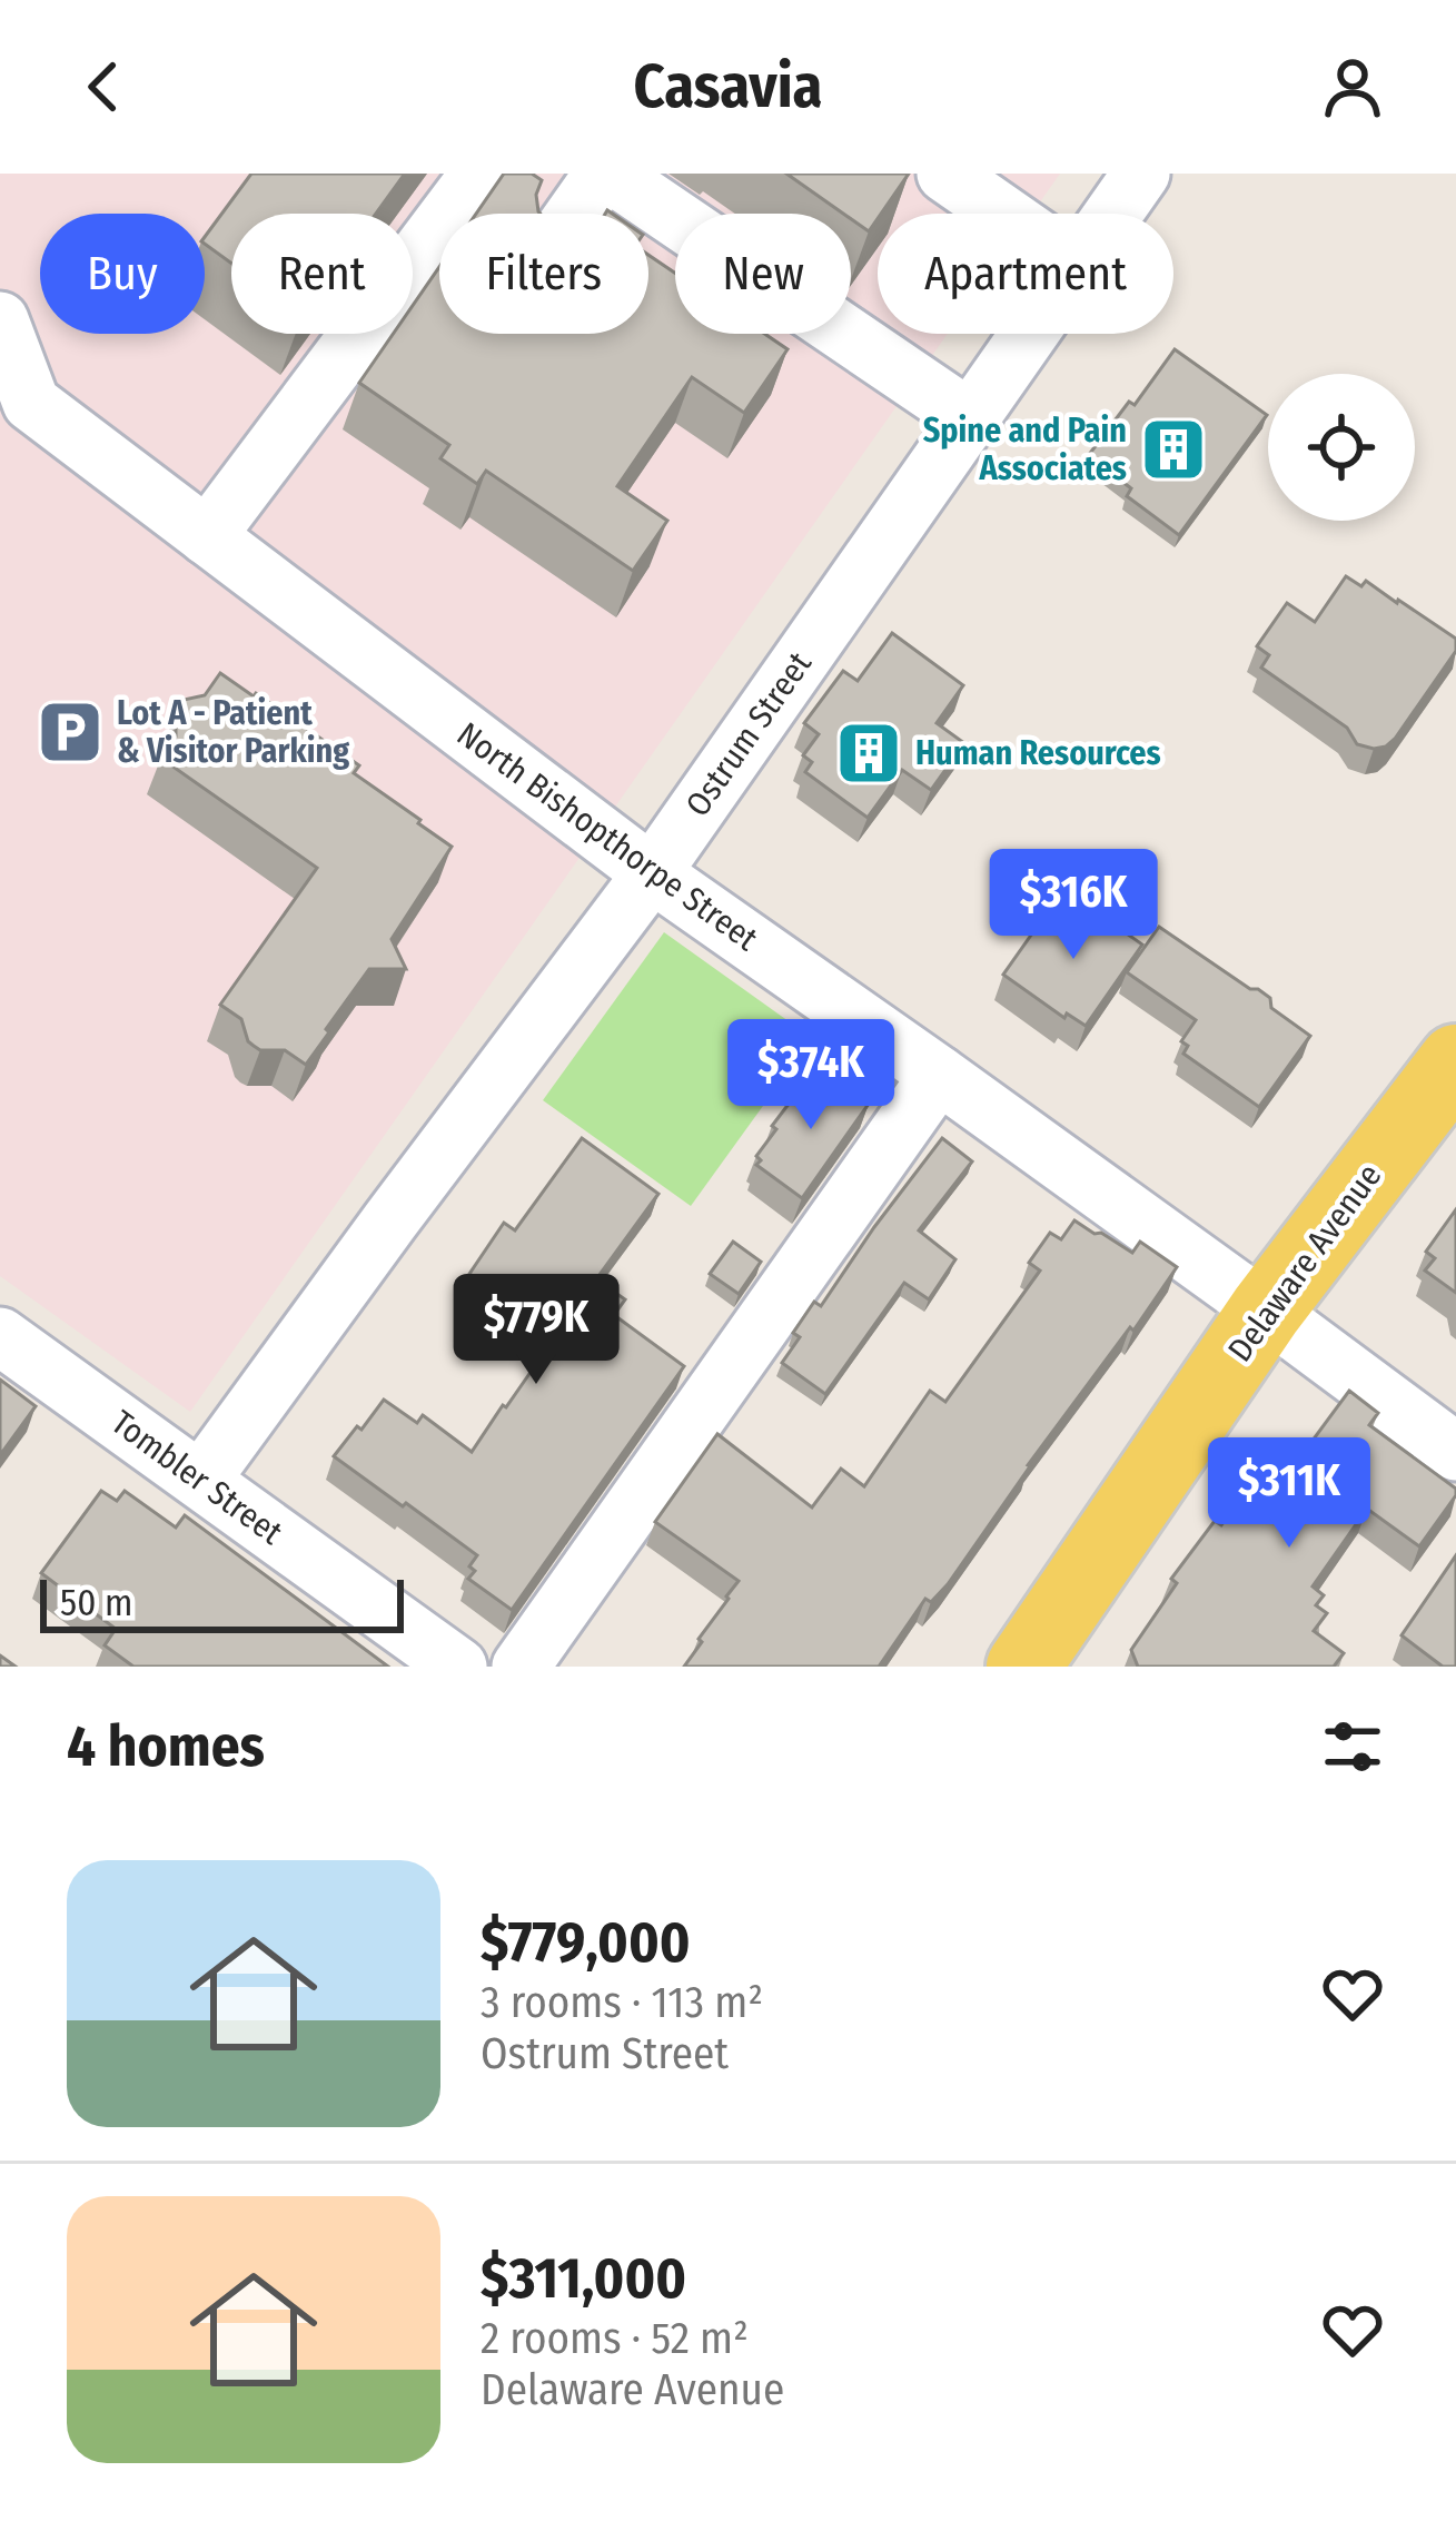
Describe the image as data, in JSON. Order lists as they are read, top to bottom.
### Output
{
  "streets": {
    "main road": ["Delaware Avenue"],
    "street": ["Ostrum Street", "North Bishopthorpe Street", "Tombler Street"]
  },
  "crossings": [
    ["Ostrum Street", "North Bishopthorpe Street"],
    ["Ostrum Street", "Tombler Street"],
    ["North Bishopthorpe Street", "Delaware Avenue"]
  ],
  "places": {
    "building": ["Spine and Pain Associates", "Human Resources"],
    "parking": ["Lot A - Patient & Visitor Parking"]
  },
  "scale_bar": "50 m",
  "page": {
    "header": "Casavia",
    "chip": [
      "Buy",
      "Rent",
      "Filters",
      "New",
      "Apartment"
    ],
    "price": [
      "$316K",
      "$374K",
      "$779K",
      "$311K"
    ],
    "scale": "50 m",
    "heading": "4 homes",
    "list": [
      {
        "name": "$779,000",
        "note": "3 rooms · 113 m² · Ostrum Street"
      },
      {
        "name": "$311,000",
        "note": "2 rooms · 52 m² · Delaware Avenue"
      }
    ]
  }
}
